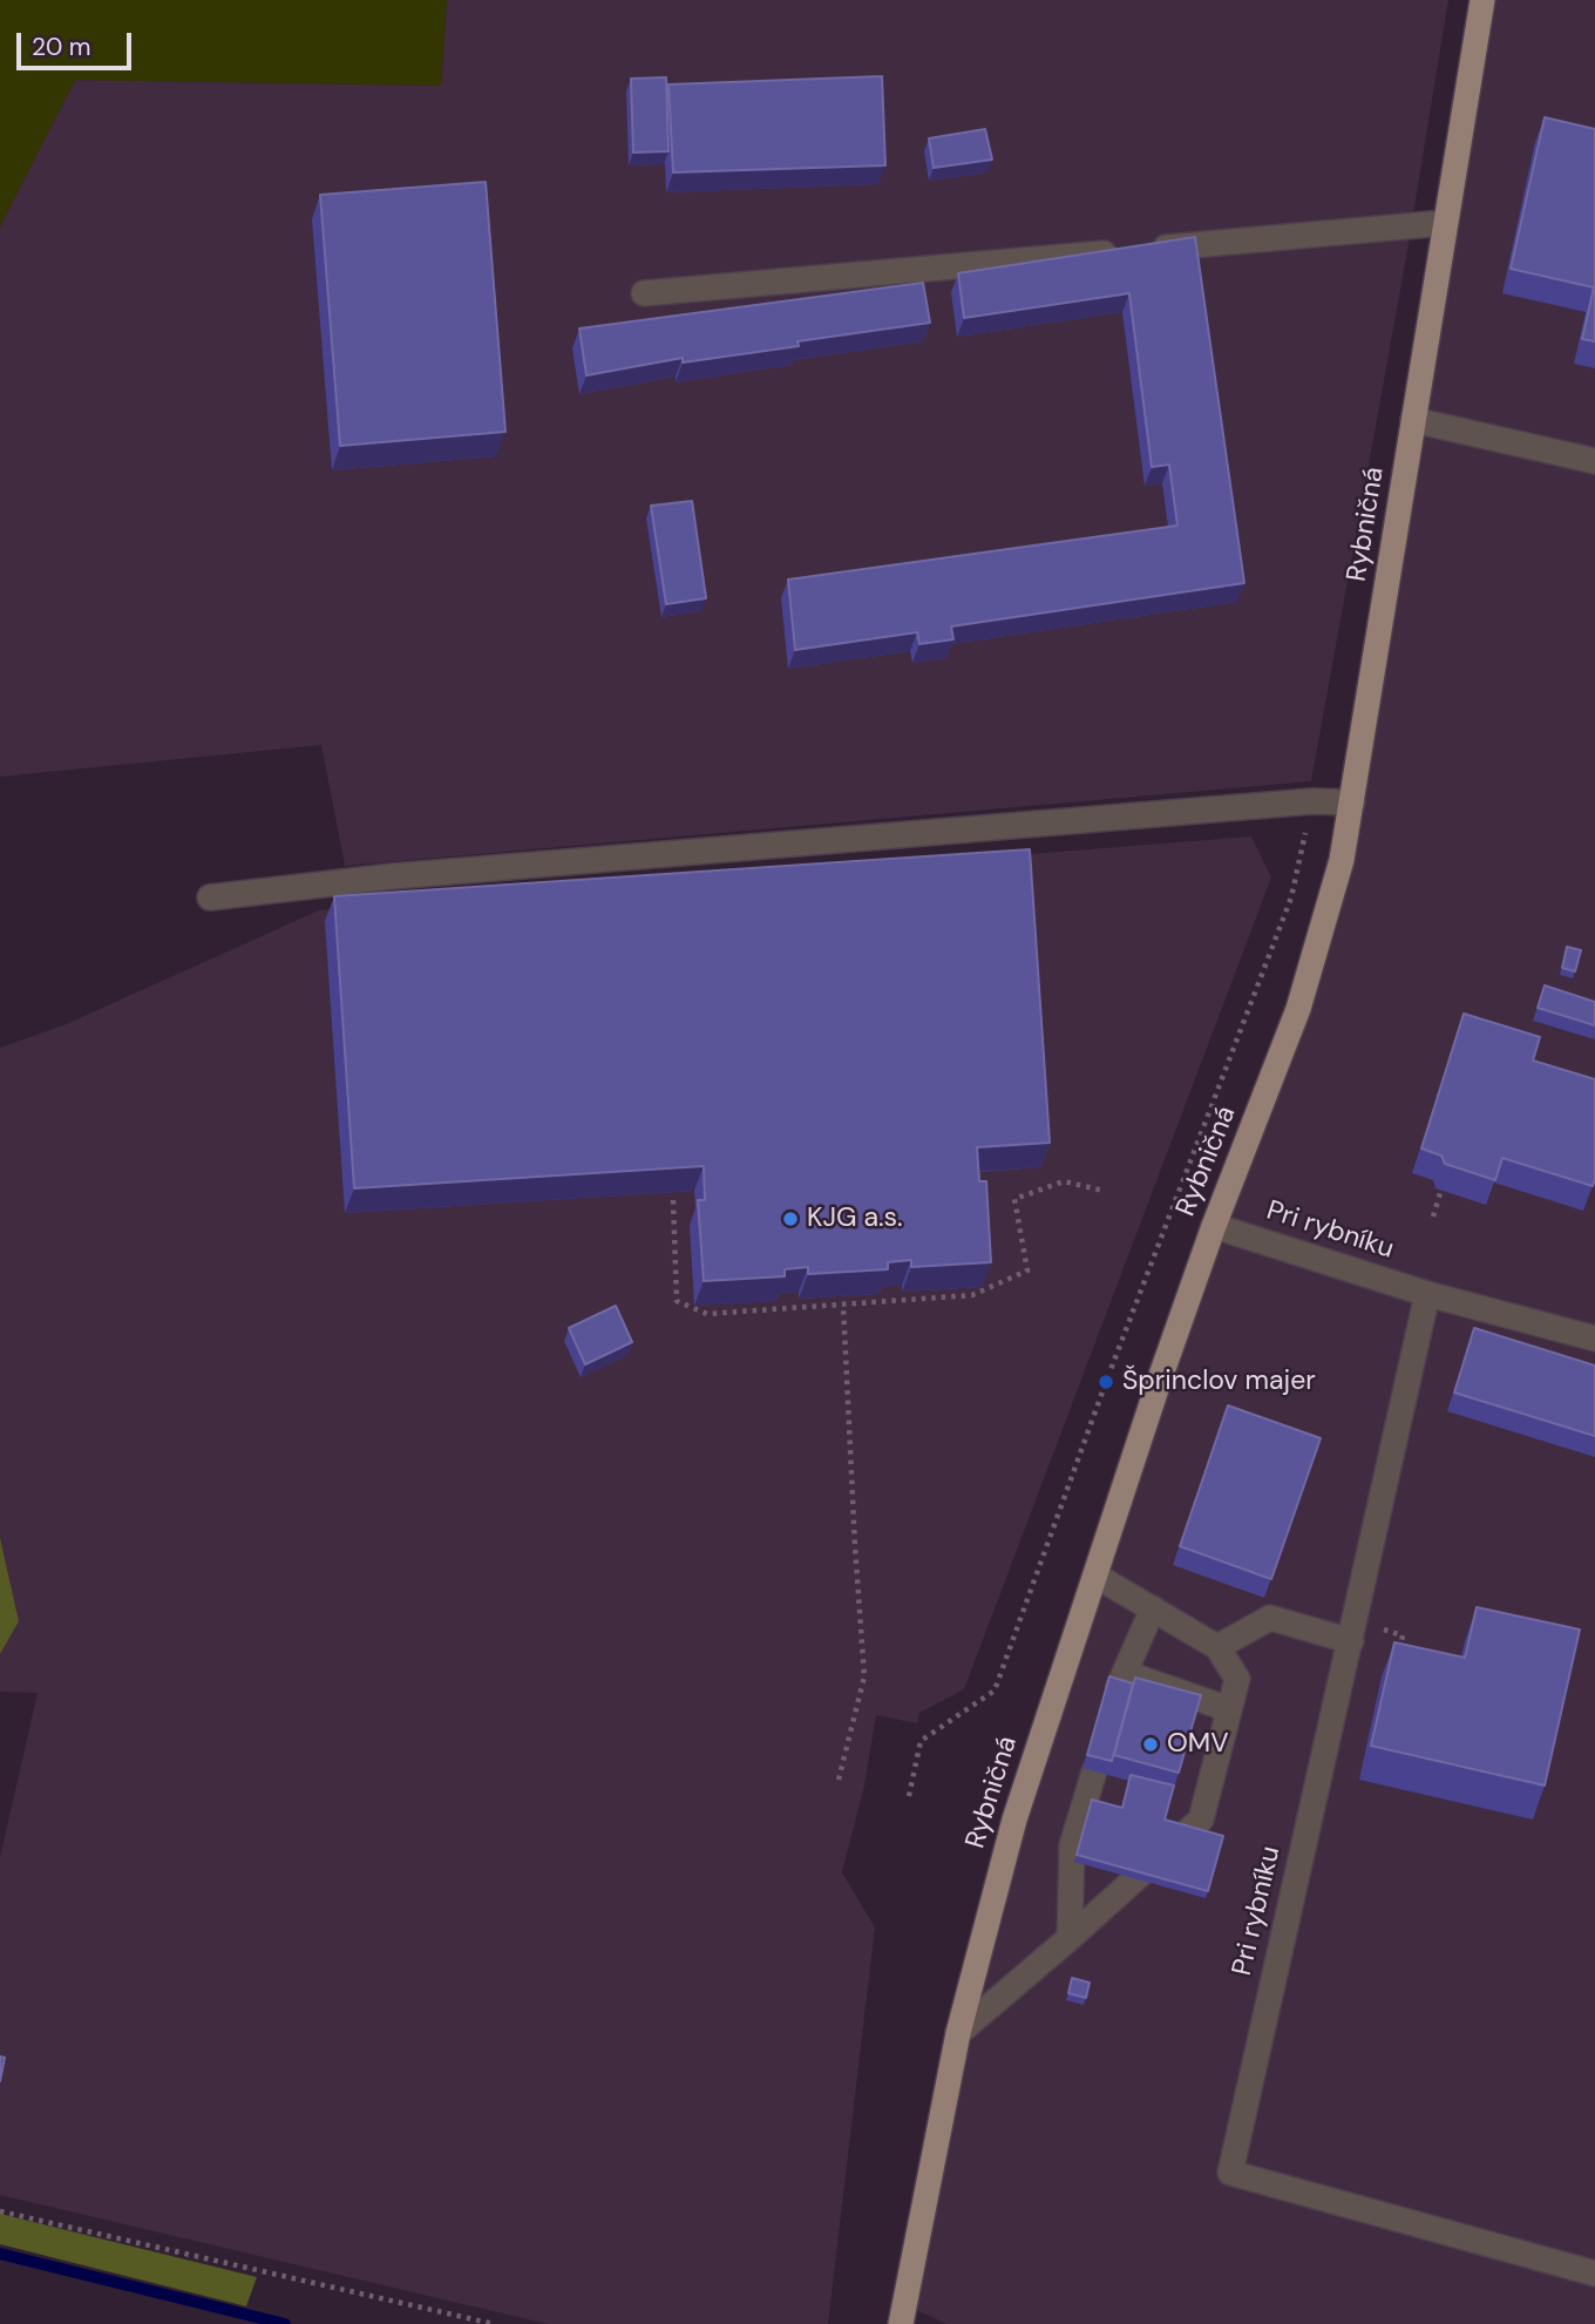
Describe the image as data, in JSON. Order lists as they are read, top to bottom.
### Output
{
  "streets": {
    "main road": ["Rybničná"],
    "lane": ["Pri rybníku"]
  },
  "crossings": [
    ["Rybničná", "Pri rybníku"]
  ],
  "places": ["KJG a.s.", "Šprinclov majer", "OMV"],
  "scale_bar": "20 m"
}
